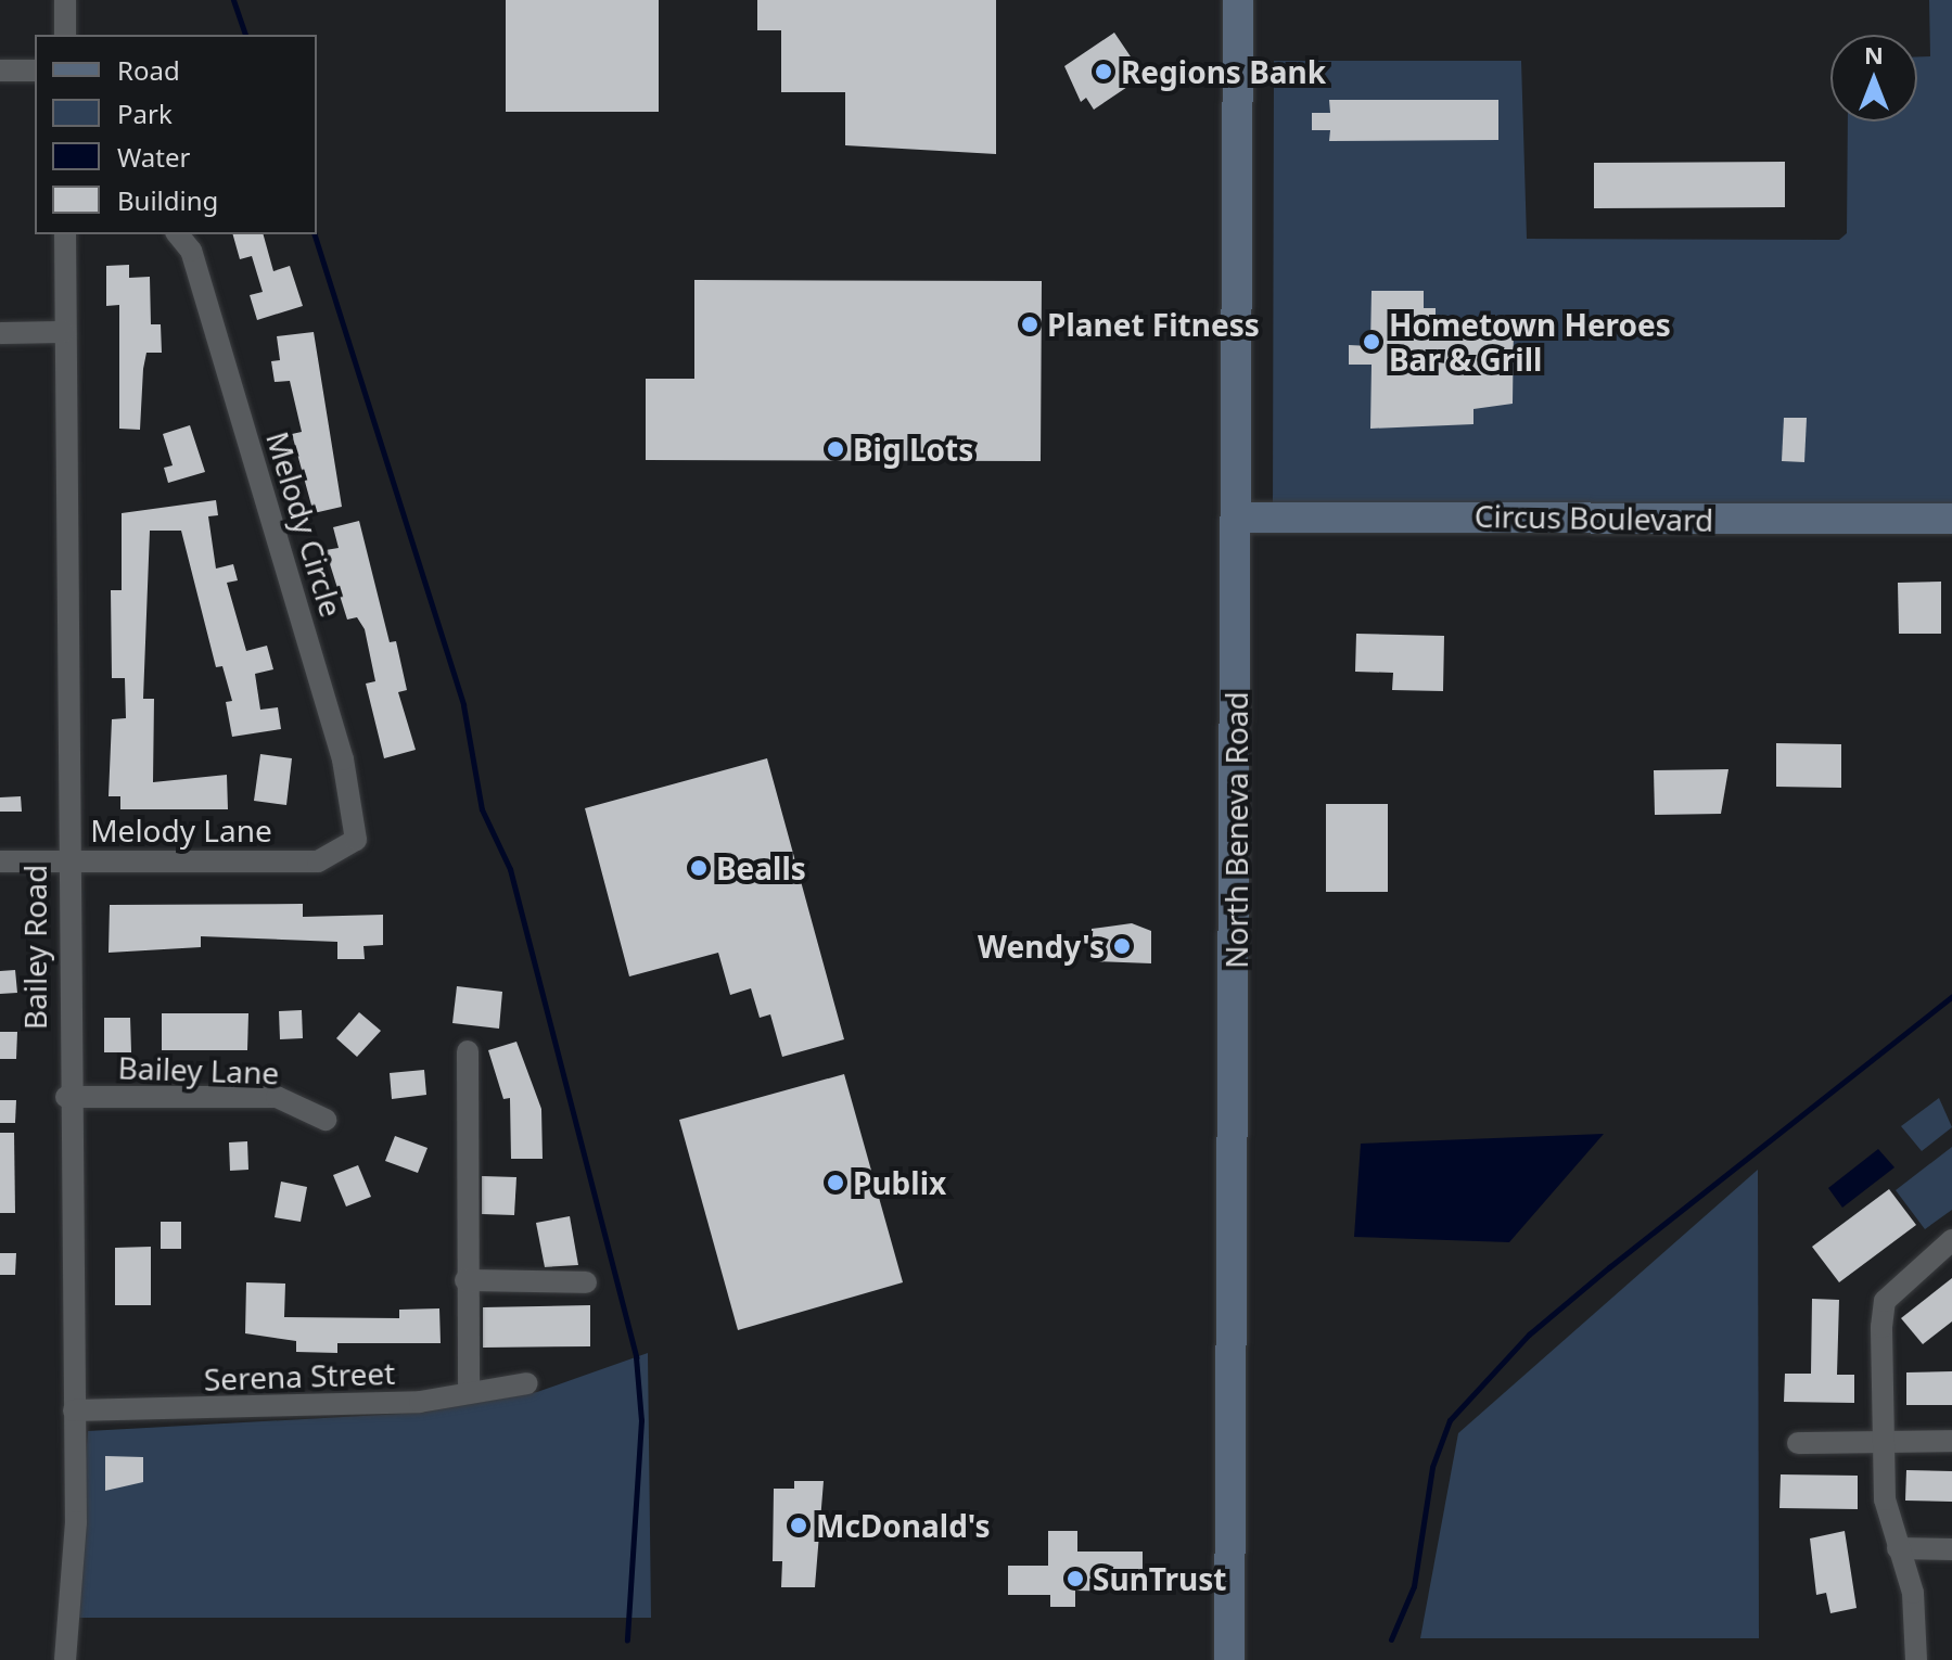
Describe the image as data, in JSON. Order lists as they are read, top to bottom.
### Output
{
  "streets": {
    "main road": ["Circus Boulevard", "North Beneva Road"],
    "street": [
      "Melody Circle",
      "Melody Lane",
      "Bailey Road",
      "Bailey Lane",
      "Serena Street"
    ]
  },
  "crossings": [
    ["Circus Boulevard", "North Beneva Road"],
    ["Melody Circle", "Melody Lane"],
    ["Melody Lane", "Bailey Road"],
    ["Bailey Road", "Bailey Lane"],
    ["Bailey Road", "Serena Street"]
  ],
  "places": [
    "Regions Bank",
    "Planet Fitness",
    "Hometown Heroes Bar & Grill",
    "Big Lots",
    "Bealls",
    "Wendy's",
    "Publix",
    "McDonald's",
    "SunTrust"
  ],
  "legend": [
    "Road",
    "Park",
    "Water",
    "Building"
  ],
  "north": "top"
}
